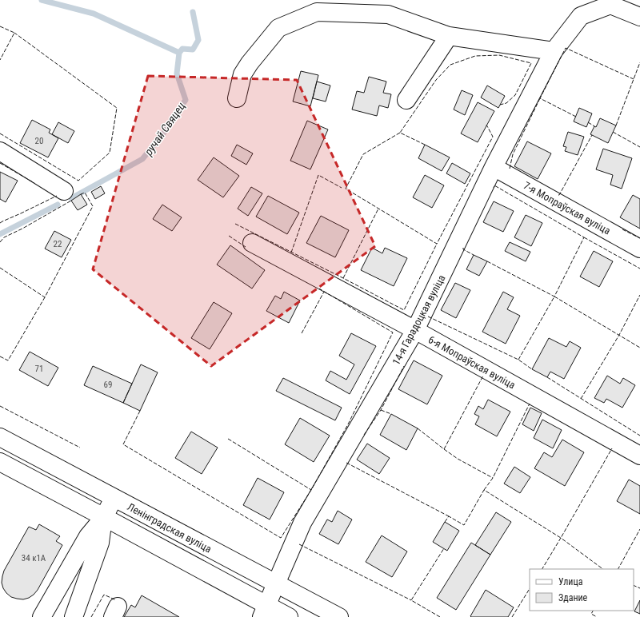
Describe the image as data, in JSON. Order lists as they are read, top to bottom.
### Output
{
  "streets": {
    "street": [
      "7-я Мопраўская вуліца",
      "14-я Гарадоцкая вуліца",
      "6-я Мопраўская вуліца",
      "Ленінградская вуліца"
    ]
  },
  "crossings": [
    ["7-я Мопраўская вуліца", "14-я Гарадоцкая вуліца"],
    ["14-я Гарадоцкая вуліца", "6-я Мопраўская вуліца"],
    ["14-я Гарадоцкая вуліца", "Ленінградская вуліца"]
  ],
  "water": ["ручай Свяцец"],
  "house_numbers": [
    "20",
    "22",
    "71",
    "69",
    "34 к1А"
  ],
  "legend": ["Улица", "Здание"]
}
